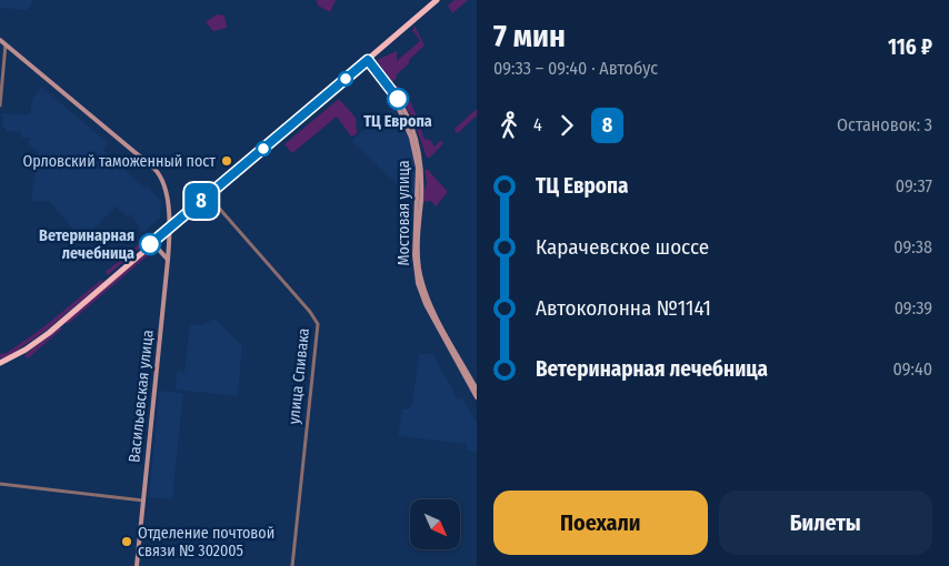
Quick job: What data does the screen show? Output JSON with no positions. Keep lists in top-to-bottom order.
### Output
{
  "streets": {
    "main road": ["Мостовая улица", "Васильевская улица"],
    "street": ["улица Спивака"]
  },
  "places": [
    "ТЦ Европа",
    "Орловский таможенный пост",
    "Ветеринарная лечебница",
    "Отделение почтовой связи № 302005"
  ],
  "lines": ["bus line 8"],
  "north": "bottom right",
  "page": {
    "on_map": "8",
    "heading": ["7 мин", "09:33 – 09:40 · Автобус", "116 ₽"],
    "legs": ["4", "8", "Остановок: 3"],
    "list": [
      {
        "name": "ТЦ Европа",
        "value": "09:37"
      },
      {
        "name": "Карачевское шоссе",
        "value": "09:38"
      },
      {
        "name": "Автоколонна №1141",
        "value": "09:39"
      },
      {
        "name": "Ветеринарная лечебница",
        "value": "09:40"
      }
    ],
    "buttons": ["Поехали", "Билеты"]
  }
}
